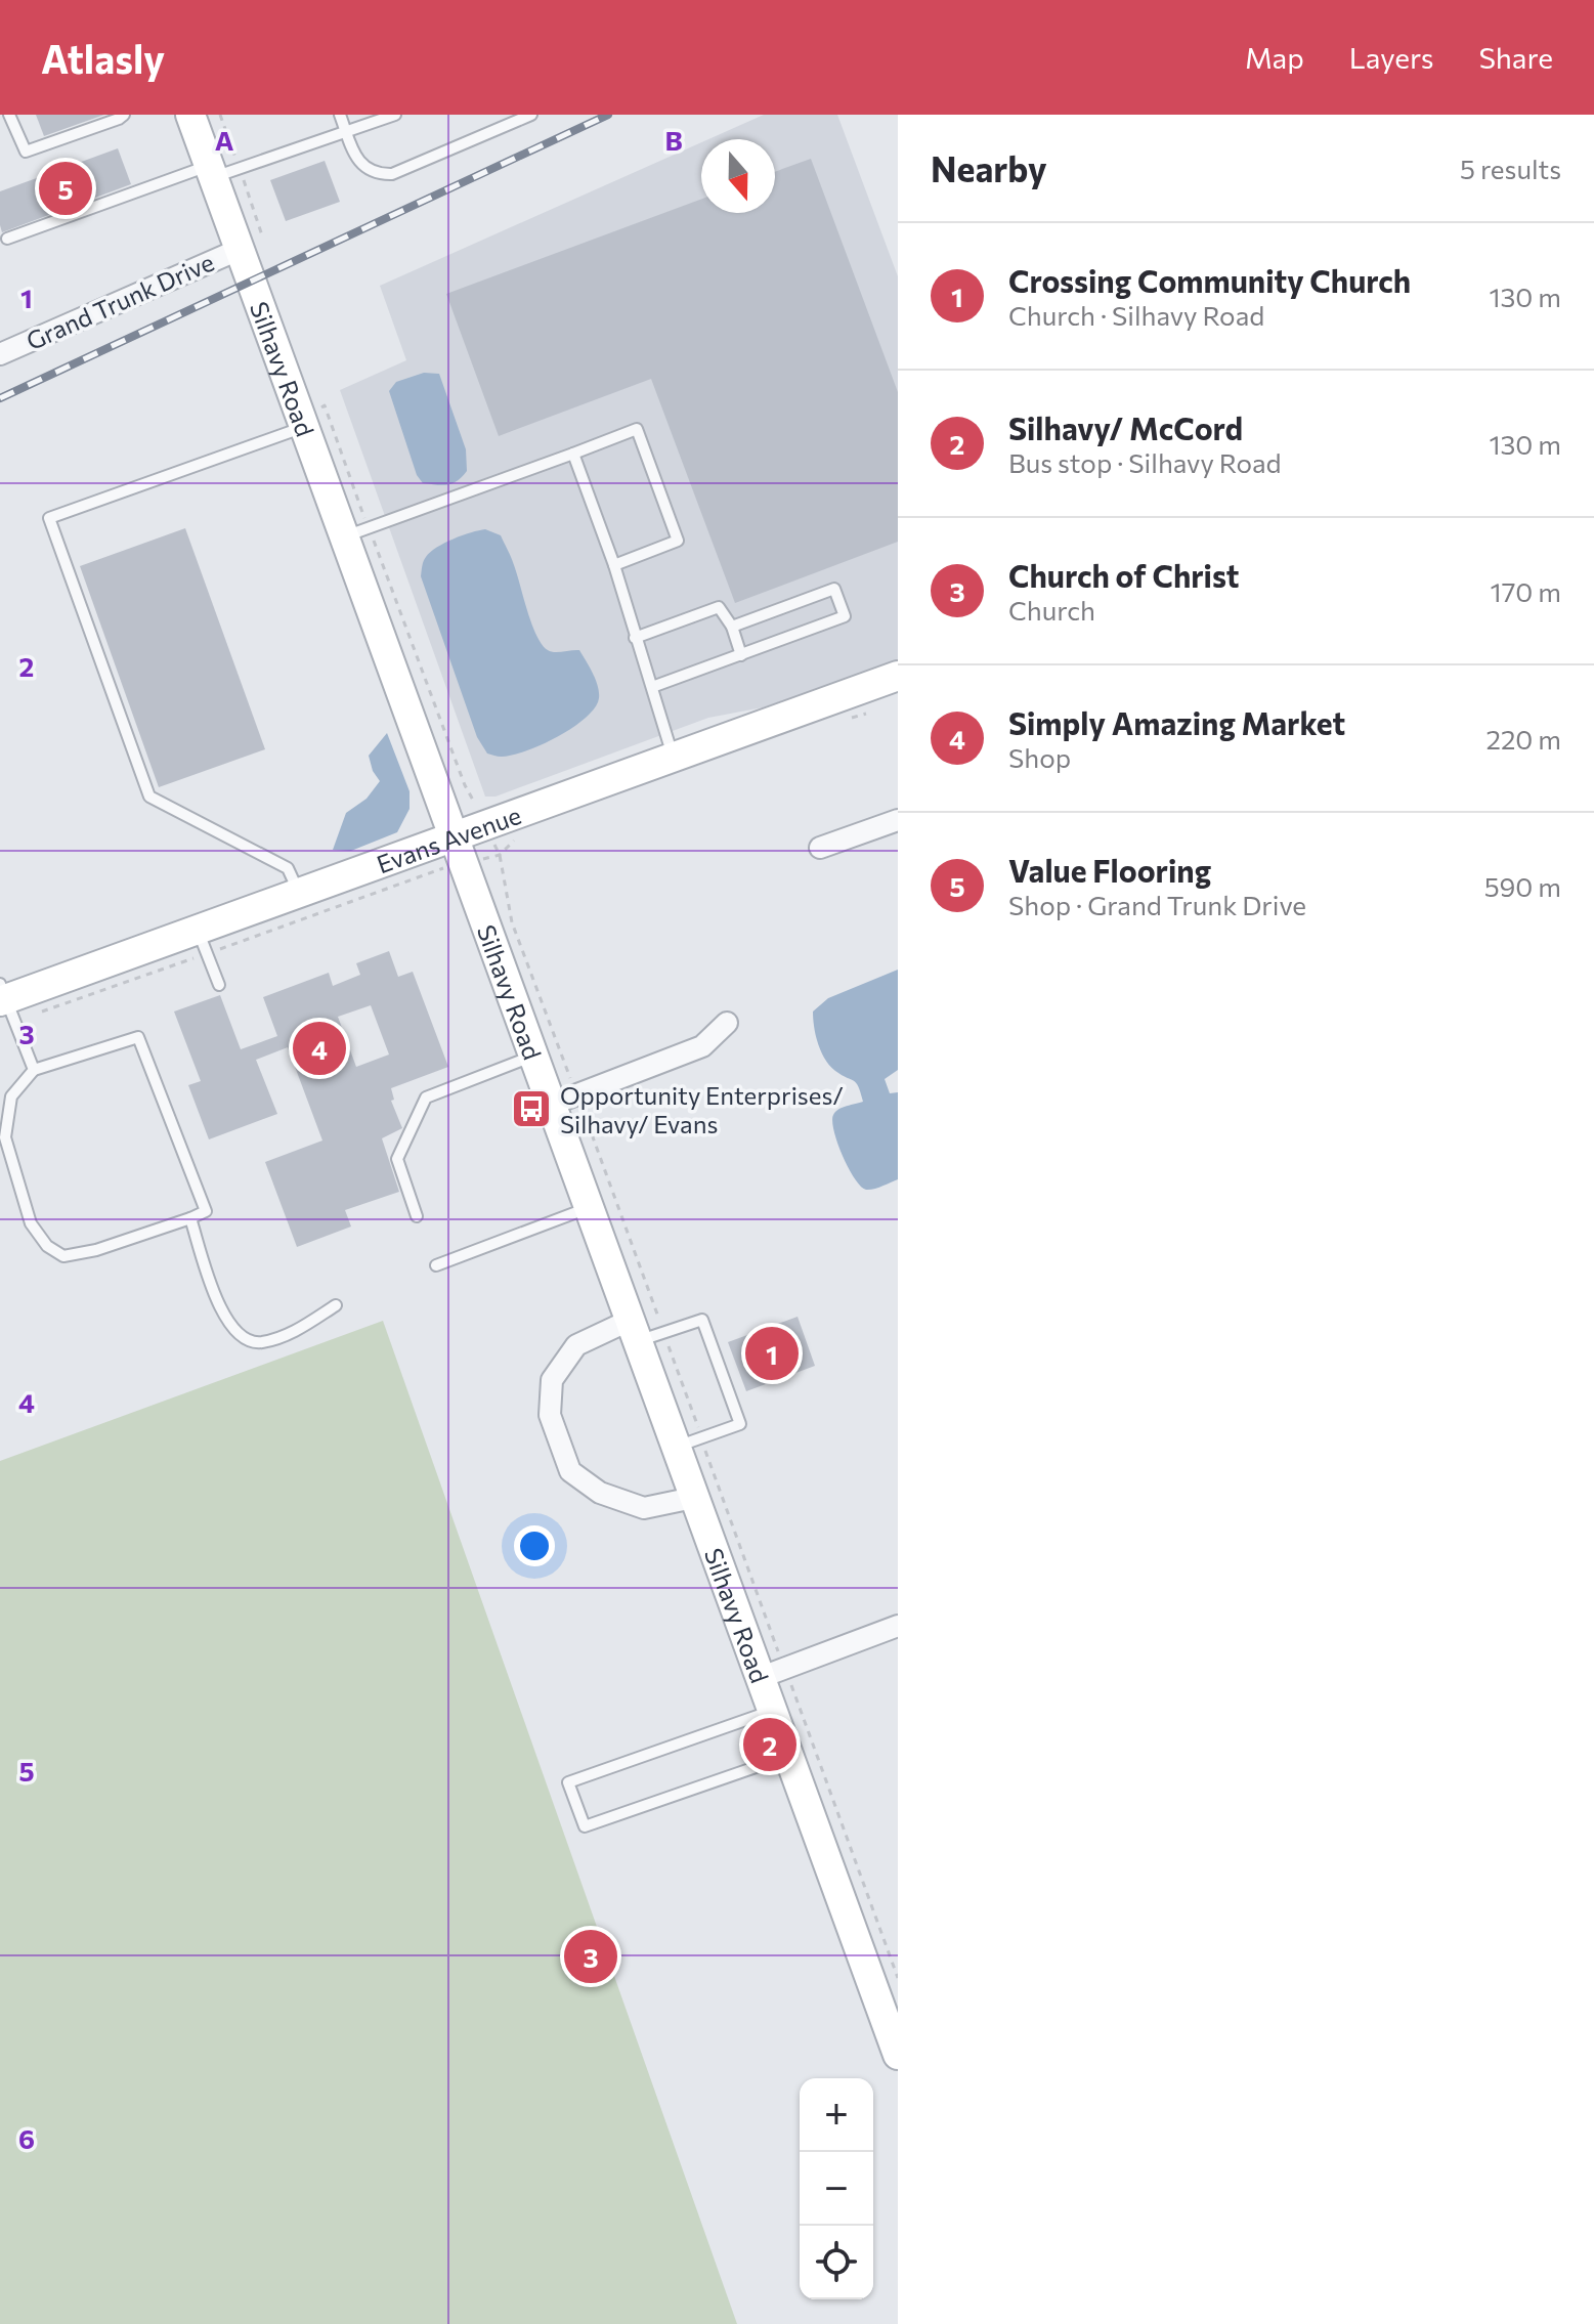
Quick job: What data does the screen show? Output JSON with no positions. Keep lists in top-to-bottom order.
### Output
{
  "streets": {
    "street": ["Grand Trunk Drive", "Silhavy Road", "Evans Avenue"]
  },
  "crossings": [
    ["Grand Trunk Drive", "Silhavy Road"],
    ["Silhavy Road", "Evans Avenue"]
  ],
  "places": {
    "bus stop": ["Opportunity Enterprises/ Silhavy/ Evans"]
  },
  "north": "bottom",
  "page": {
    "header": "Atlasly",
    "nav": ["Map", "Layers", "Share"],
    "heading": ["Nearby", "5 results"],
    "pins": [
      "5",
      "4",
      "1",
      "2",
      "3"
    ],
    "list": [
      {
        "mark": "1",
        "name": "Crossing Community Church",
        "note": "Church · Silhavy Road",
        "value": "130 m"
      },
      {
        "mark": "2",
        "name": "Silhavy/ McCord",
        "note": "Bus stop · Silhavy Road",
        "value": "130 m"
      },
      {
        "mark": "3",
        "name": "Church of Christ",
        "note": "Church",
        "value": "170 m"
      },
      {
        "mark": "4",
        "name": "Simply Amazing Market",
        "note": "Shop",
        "value": "220 m"
      },
      {
        "mark": "5",
        "name": "Value Flooring",
        "note": "Shop · Grand Trunk Drive",
        "value": "590 m"
      }
    ],
    "map_buttons": ["+", "−"]
  },
  "grid": {
    "columns": ["A", "B"],
    "rows": [
      "1",
      "2",
      "3",
      "4",
      "5",
      "6"
    ]
  }
}
